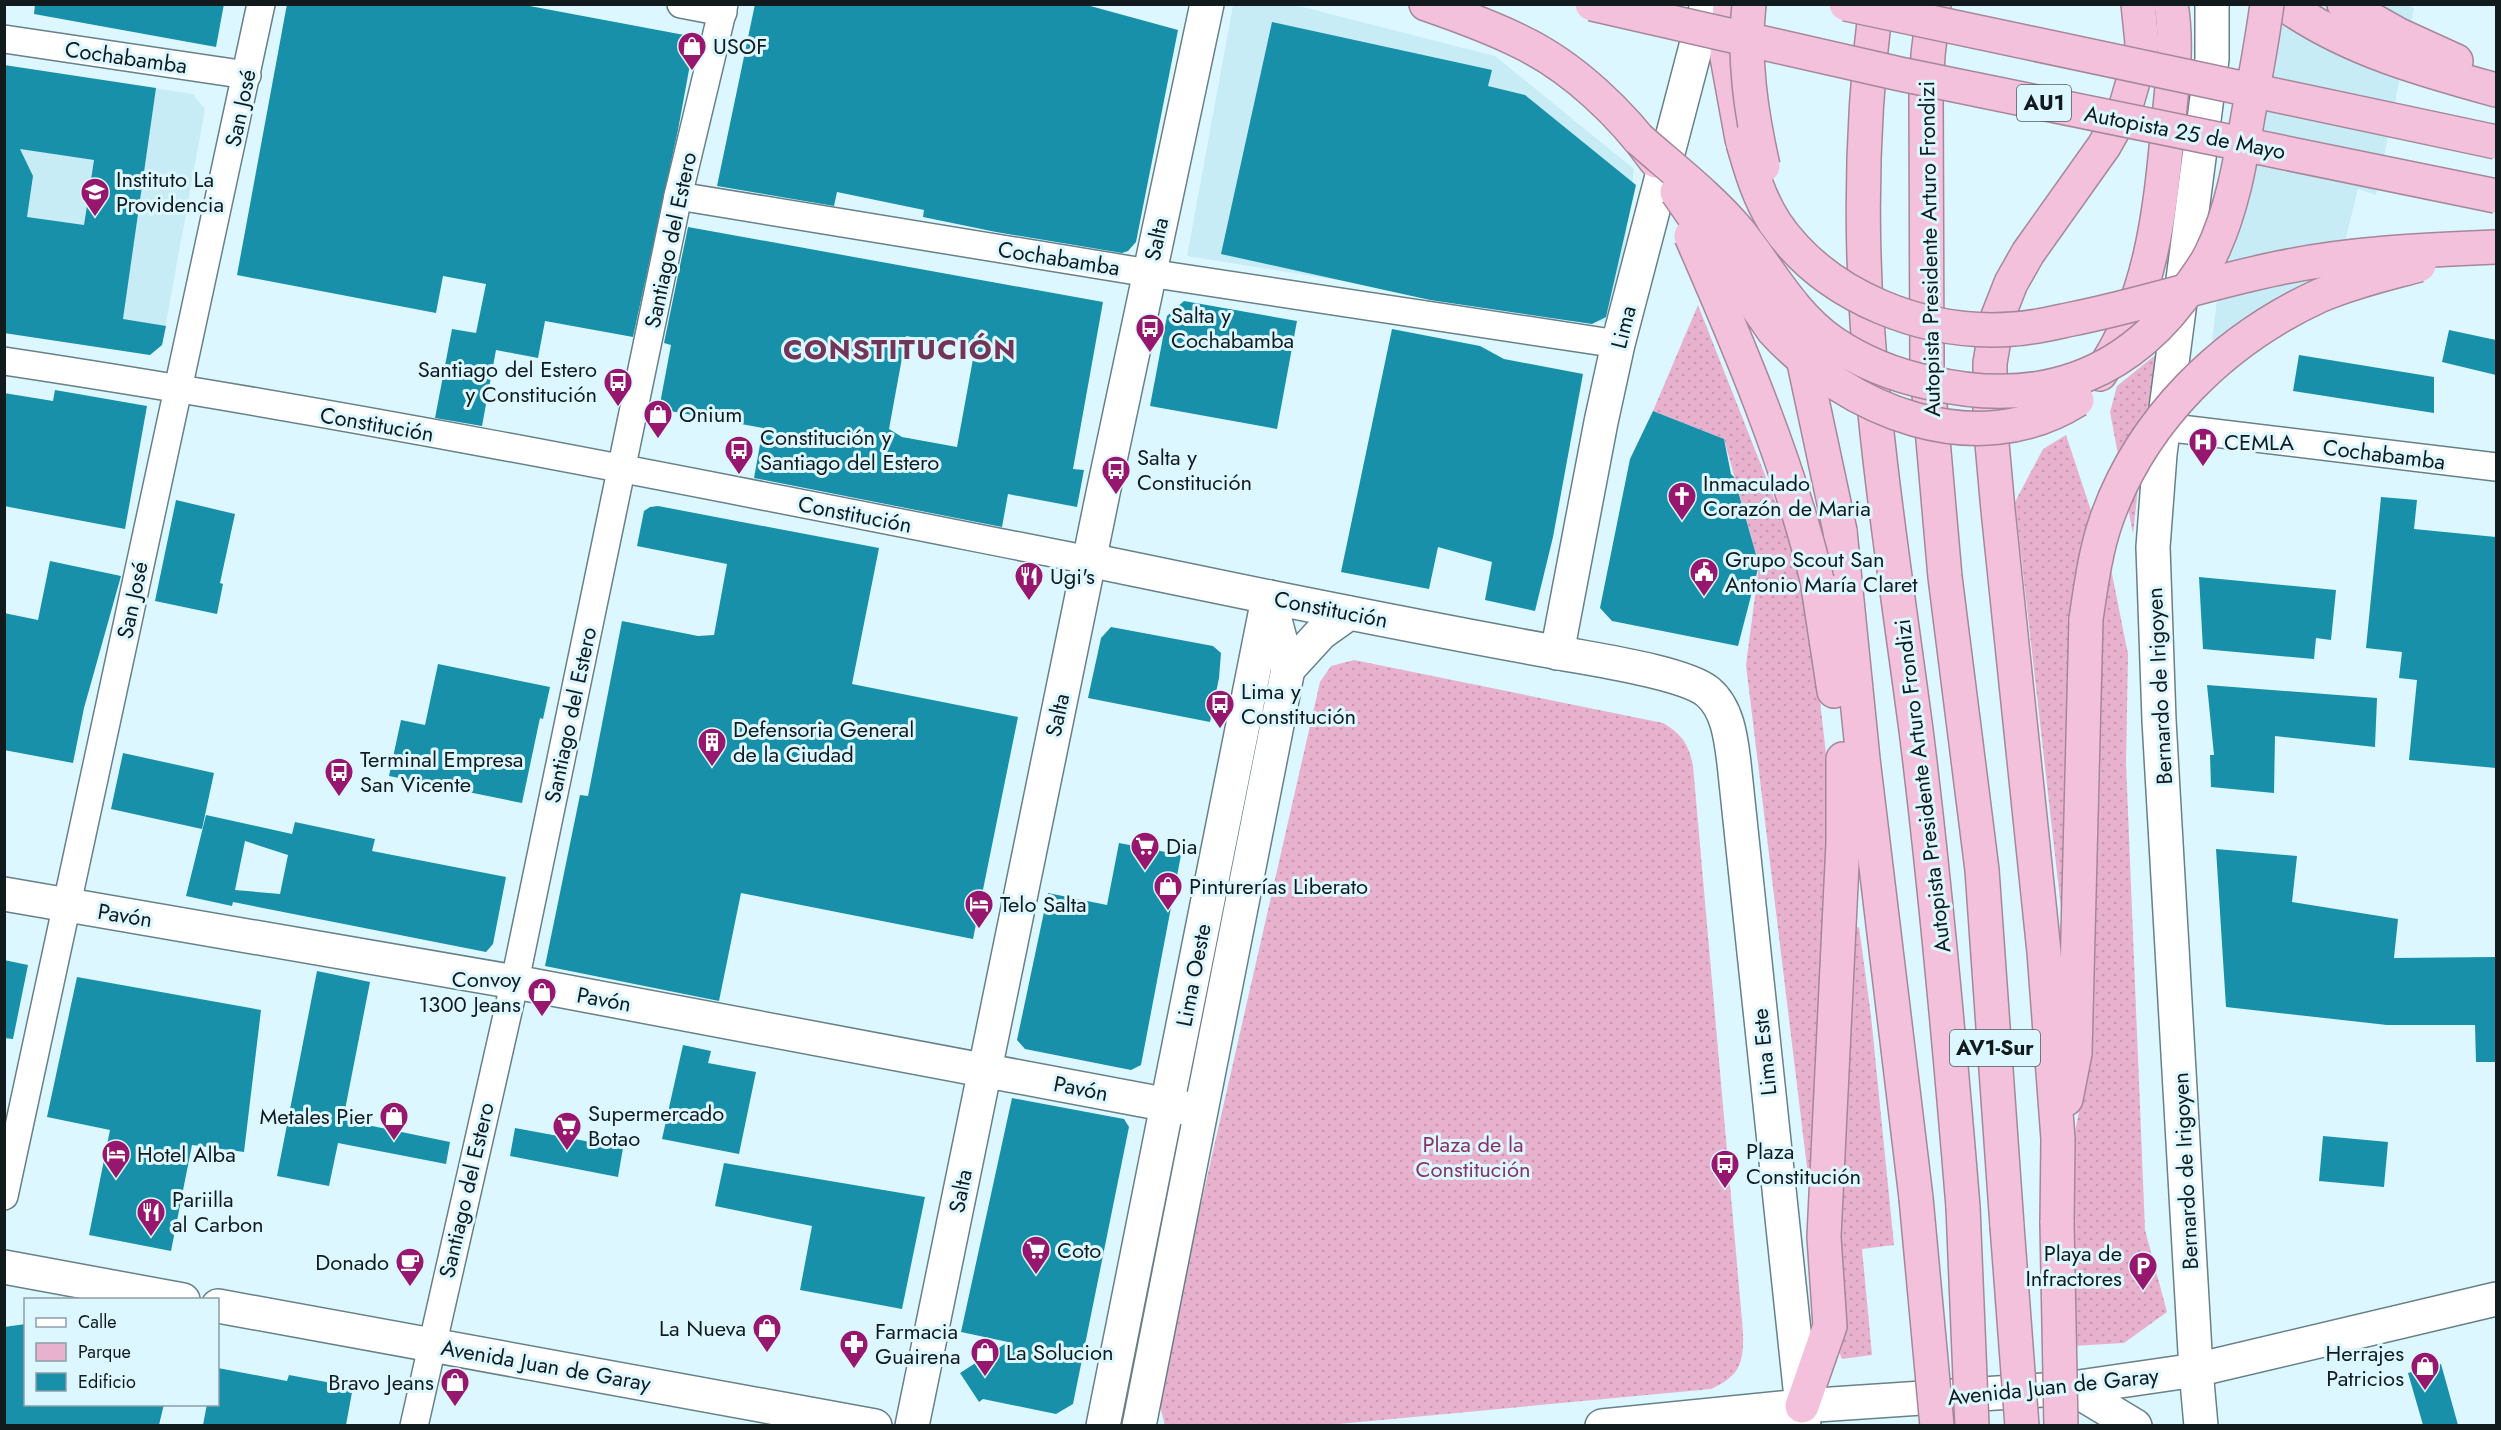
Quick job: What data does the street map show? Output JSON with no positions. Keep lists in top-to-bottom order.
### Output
{
  "streets": {
    "highway": [
      "AU1",
      "Autopista 25 de Mayo",
      "Autopista Presidente Arturo Frondizi",
      "AV1-Sur"
    ],
    "street": [
      "Cochabamba",
      "San José",
      "Salta",
      "Santiago del Estero",
      "Lima",
      "Constitución",
      "Bernardo de Irigoyen",
      "Pavón",
      "Lima Oeste",
      "Lima Este",
      "Avenida Juan de Garay"
    ]
  },
  "crossings": [
    ["Cochabamba", "San José"],
    ["Cochabamba", "Salta"],
    ["Cochabamba", "Santiago del Estero"],
    ["Cochabamba", "Lima"],
    ["Cochabamba", "Bernardo de Irigoyen"],
    ["San José", "Constitución"],
    ["San José", "Pavón"],
    ["Salta", "Constitución"],
    ["Salta", "Pavón"],
    ["Santiago del Estero", "Constitución"],
    ["Santiago del Estero", "Pavón"],
    ["Santiago del Estero", "Avenida Juan de Garay"],
    ["Lima", "Constitución"],
    ["Constitución", "Lima Oeste"],
    ["Constitución", "Lima Este"],
    ["Bernardo de Irigoyen", "Avenida Juan de Garay"],
    ["Pavón", "Lima Oeste"],
    ["Lima Este", "Avenida Juan de Garay"]
  ],
  "districts": ["CONSTITUCIÓN"],
  "parks": ["Plaza de la Constitución"],
  "places": {
    "shop": [
      "USOF",
      "Onium",
      "Pinturerías Liberato",
      "Convoy 1300 Jeans",
      "Metales Pier",
      "La Nueva",
      "La Solucion",
      "Herrajes Patricios",
      "Bravo Jeans"
    ],
    "school or university": ["Instituto La Providencia"],
    "bus stop": [
      "Salta y Cochabamba",
      "Santiago del Estero y Constitución",
      "Constitución y Santiago del Estero",
      "Salta y Constitución",
      "Lima y Constitución",
      "Terminal Empresa San Vicente",
      "Plaza Constitución"
    ],
    "hospital": ["CEMLA"],
    "church": ["Inmaculado Corazón de Maria"],
    "public building": ["Grupo Scout San Antonio María Claret"],
    "restaurant": ["Ugi's", "Pariilla al Carbon"],
    "building": ["Defensoria General de la Ciudad"],
    "supermarket": ["Dia", "Supermercado Botao", "Coto"],
    "hotel": ["Telo Salta", "Hotel Alba"],
    "cafe": ["Donado"],
    "parking": ["Playa de Infractores"],
    "pharmacy": ["Farmacia Guairena"]
  },
  "legend": ["Calle", "Parque", "Edificio"]
}
